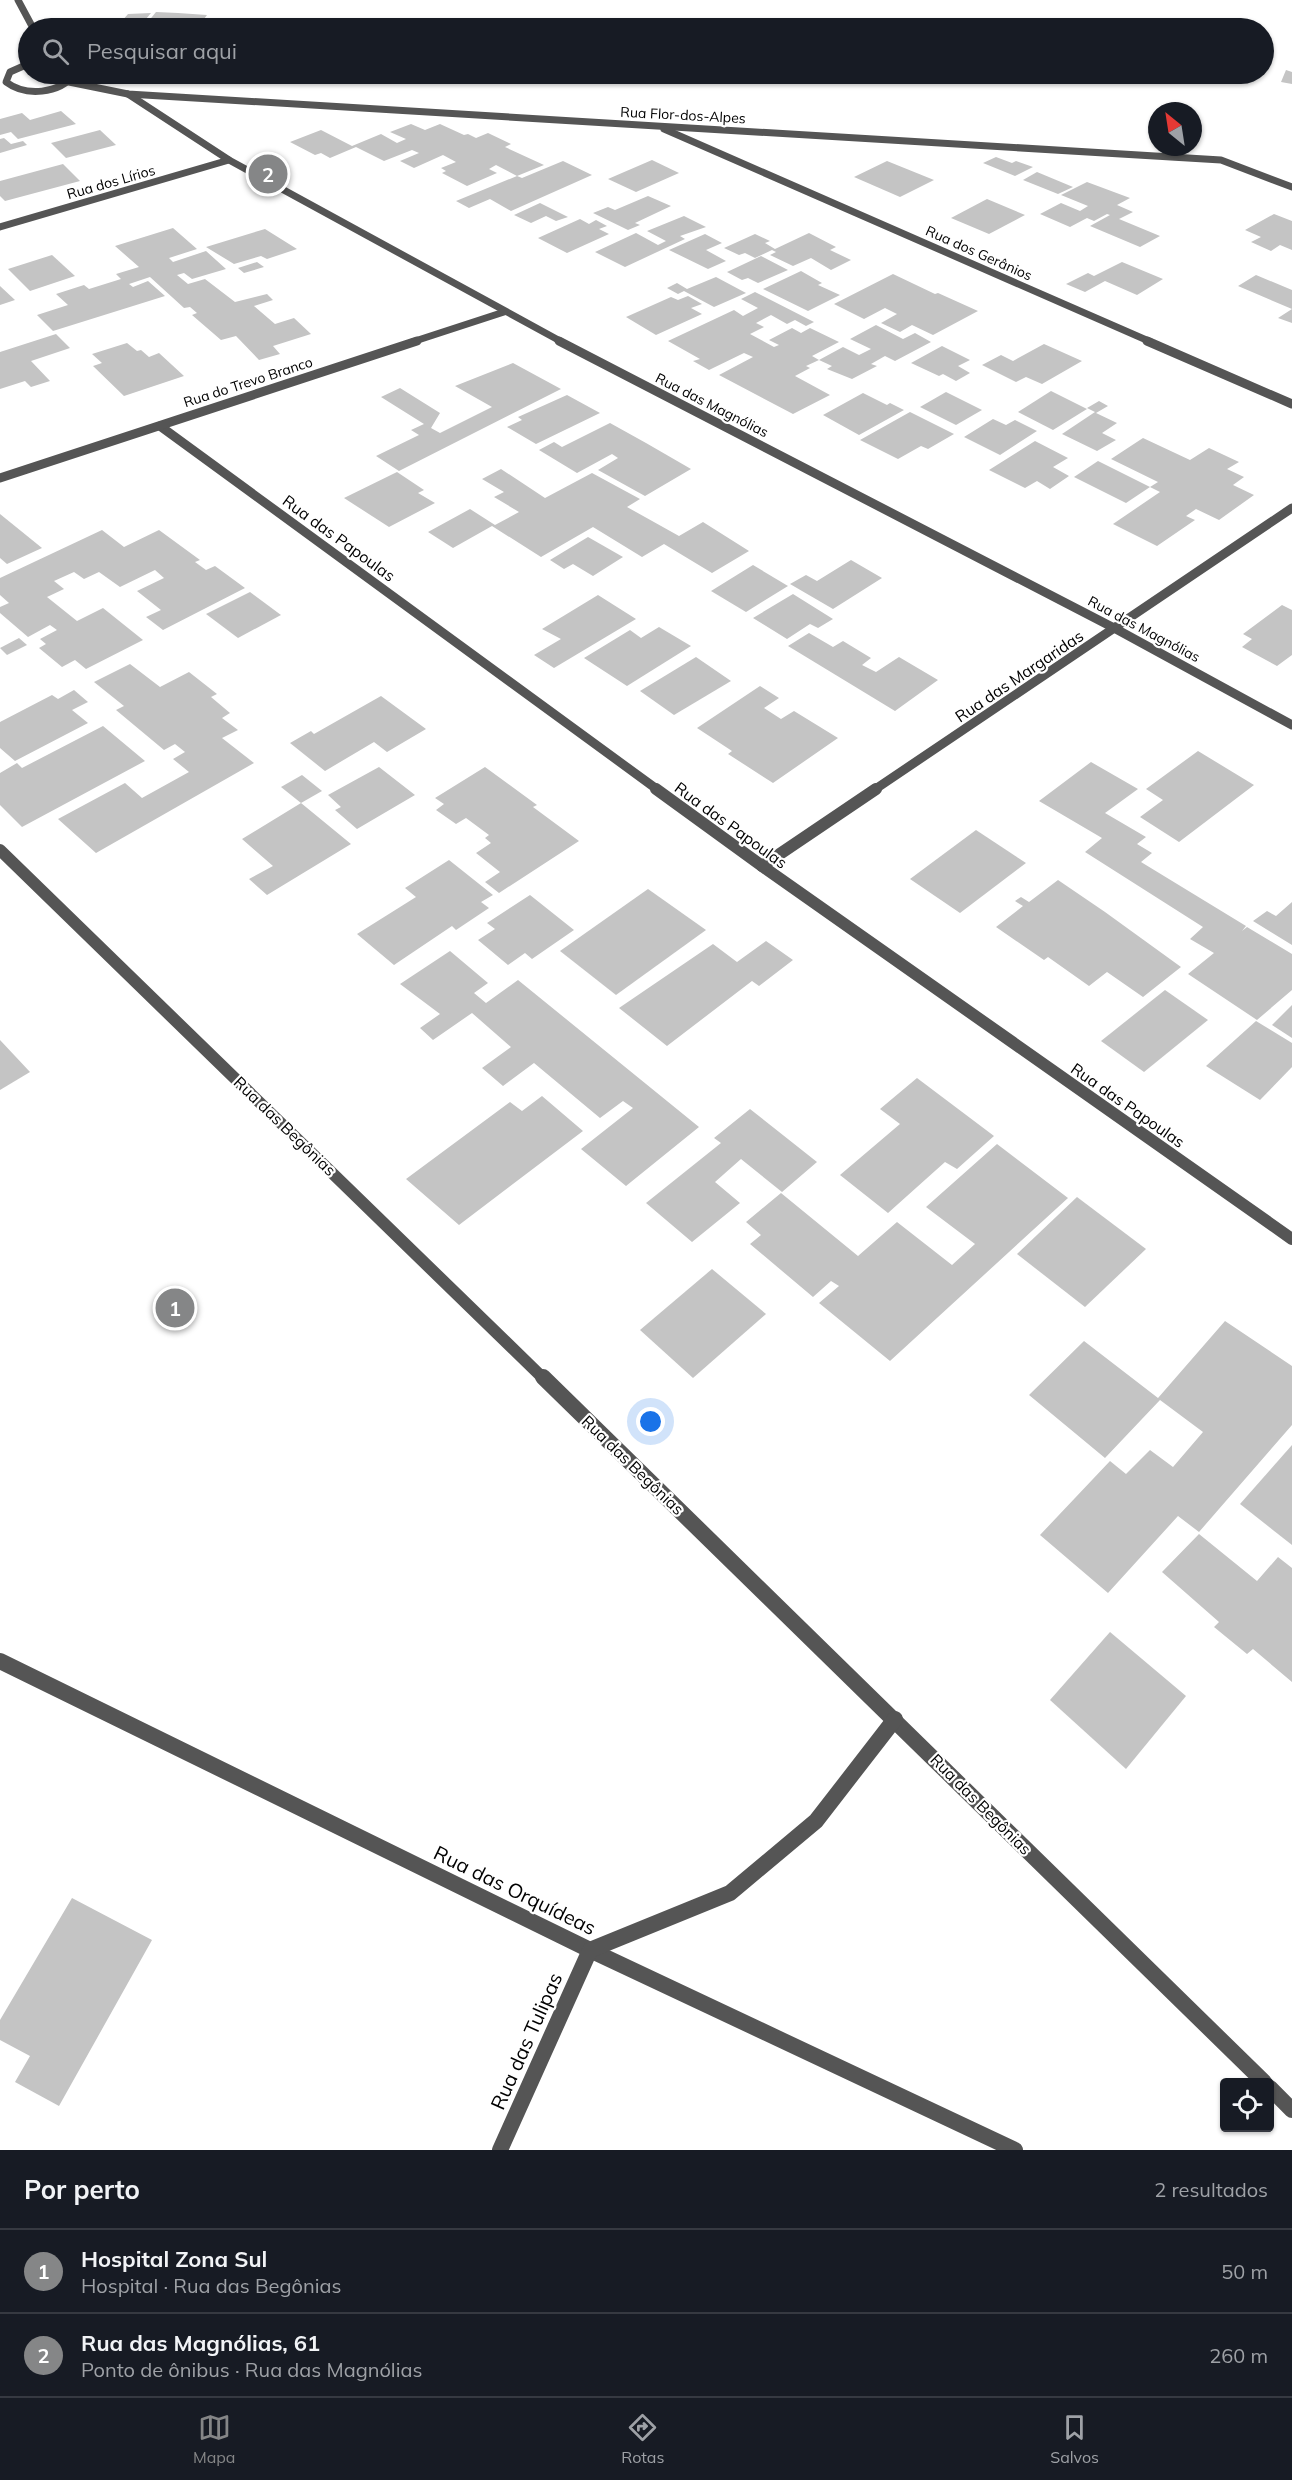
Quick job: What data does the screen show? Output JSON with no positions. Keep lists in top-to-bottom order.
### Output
{
  "streets": {
    "street": [
      "Rua Flor-dos-Alpes",
      "Rua dos Lírios",
      "Rua dos Gerânios",
      "Rua do Trevo Branco",
      "Rua das Magnólias",
      "Rua das Papoulas",
      "Rua das Margaridas",
      "Rua das Begônias",
      "Rua das Orquídeas",
      "Rua das Tulipas"
    ]
  },
  "crossings": [
    ["Rua Flor-dos-Alpes", "Rua dos Gerânios"],
    ["Rua Flor-dos-Alpes", "Rua das Magnólias"],
    ["Rua dos Lírios", "Rua das Magnólias"],
    ["Rua do Trevo Branco", "Rua das Magnólias"],
    ["Rua do Trevo Branco", "Rua das Papoulas"],
    ["Rua das Magnólias", "Rua das Margaridas"],
    ["Rua das Papoulas", "Rua das Margaridas"],
    ["Rua das Orquídeas", "Rua das Tulipas"]
  ],
  "north": "top left",
  "page": {
    "search": "Pesquisar aqui",
    "pins": ["2", "1"],
    "heading": ["Por perto", "2 resultados"],
    "list": [
      {
        "mark": "1",
        "name": "Hospital Zona Sul",
        "note": "Hospital · Rua das Begônias",
        "value": "50 m"
      },
      {
        "mark": "2",
        "name": "Rua das Magnólias, 61",
        "note": "Ponto de ônibus · Rua das Magnólias",
        "value": "260 m"
      }
    ],
    "nav": ["Mapa", "Rotas", "Salvos"]
  }
}
